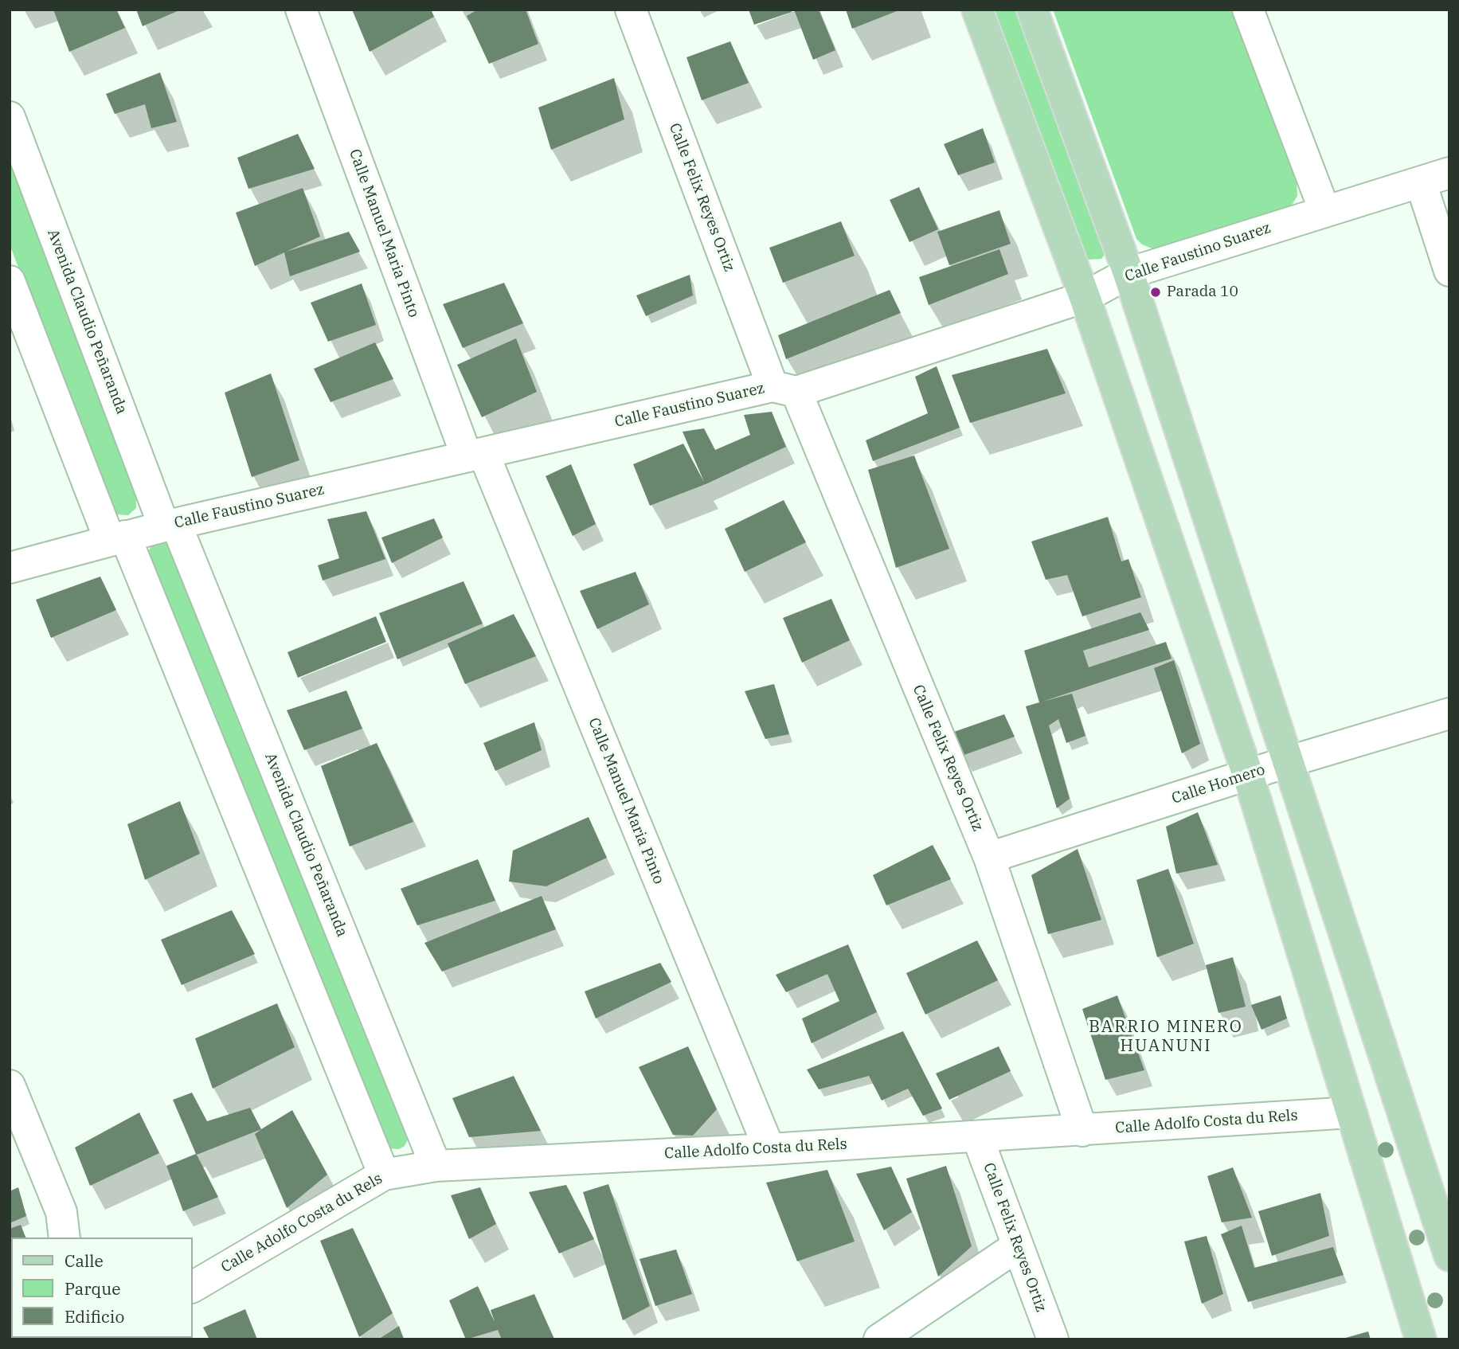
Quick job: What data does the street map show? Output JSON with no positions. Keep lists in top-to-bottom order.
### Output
{
  "streets": {
    "street": [
      "Calle Felix Reyes Ortiz",
      "Calle Manuel Maria Pinto",
      "Calle Faustino Suarez",
      "Avenida Claudio Peñaranda",
      "Calle Homero",
      "Calle Adolfo Costa du Rels"
    ]
  },
  "crossings": [
    ["Calle Felix Reyes Ortiz", "Calle Faustino Suarez"],
    ["Calle Felix Reyes Ortiz", "Calle Homero"],
    ["Calle Felix Reyes Ortiz", "Calle Adolfo Costa du Rels"],
    ["Calle Manuel Maria Pinto", "Calle Faustino Suarez"],
    ["Calle Manuel Maria Pinto", "Calle Adolfo Costa du Rels"],
    ["Calle Faustino Suarez", "Avenida Claudio Peñaranda"],
    ["Avenida Claudio Peñaranda", "Calle Adolfo Costa du Rels"]
  ],
  "districts": ["BARRIO MINERO HUANUNI"],
  "places": ["Parada 10"],
  "legend": ["Calle", "Parque", "Edificio"]
}
